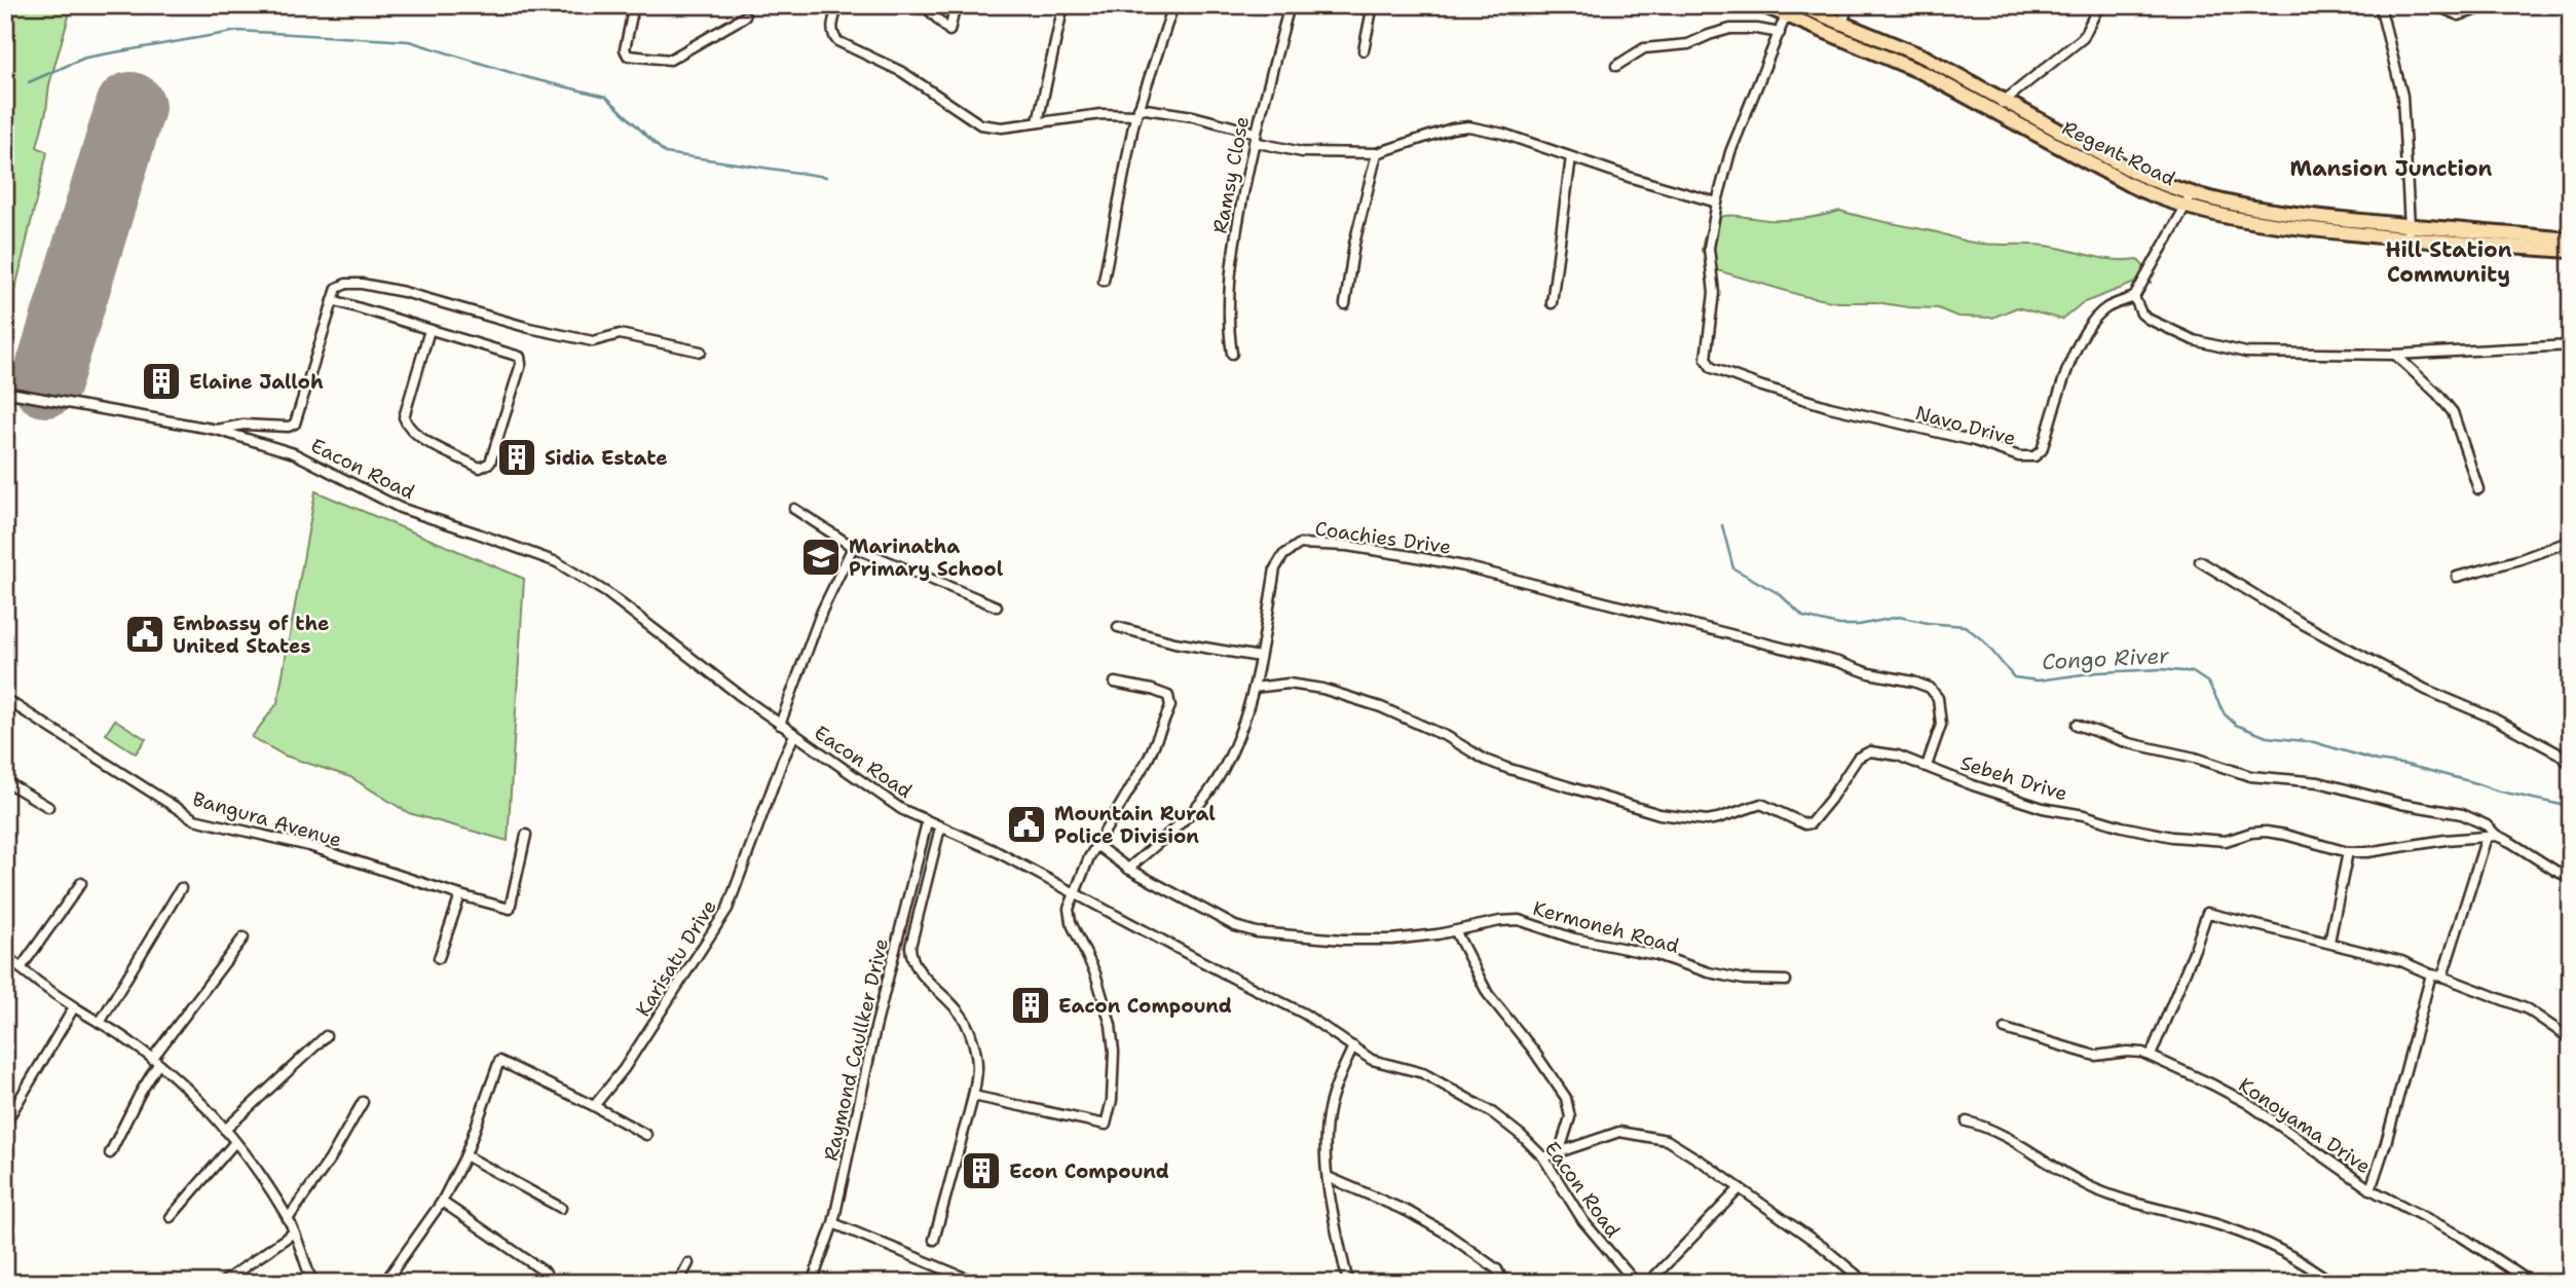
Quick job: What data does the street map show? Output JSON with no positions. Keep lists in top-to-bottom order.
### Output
{
  "streets": {
    "main road": ["Regent Road"],
    "street": [
      "Ramsy Close",
      "Navo Drive",
      "Eacon Road",
      "Coachies Drive",
      "Sebeh Drive",
      "Bangura Avenue",
      "Kermoneh Road",
      "Karisatu Drive",
      "Raymond Caullker Drive",
      "Konoyama Drive"
    ]
  },
  "crossings": [
    ["Eacon Road", "Karisatu Drive"],
    ["Eacon Road", "Raymond Caullker Drive"],
    ["Coachies Drive", "Sebeh Drive"],
    ["Coachies Drive", "Kermoneh Road"]
  ],
  "districts": ["Mansion Junction", "Hill Station Community"],
  "water": ["Congo River"],
  "places": {
    "building": [
      "Elaine Jalloh",
      "Sidia Estate",
      "Eacon Compound",
      "Econ Compound"
    ],
    "school or university": ["Marinatha Primary School"],
    "public building": ["Embassy of the United States", "Mountain Rural Police Division"]
  }
}
